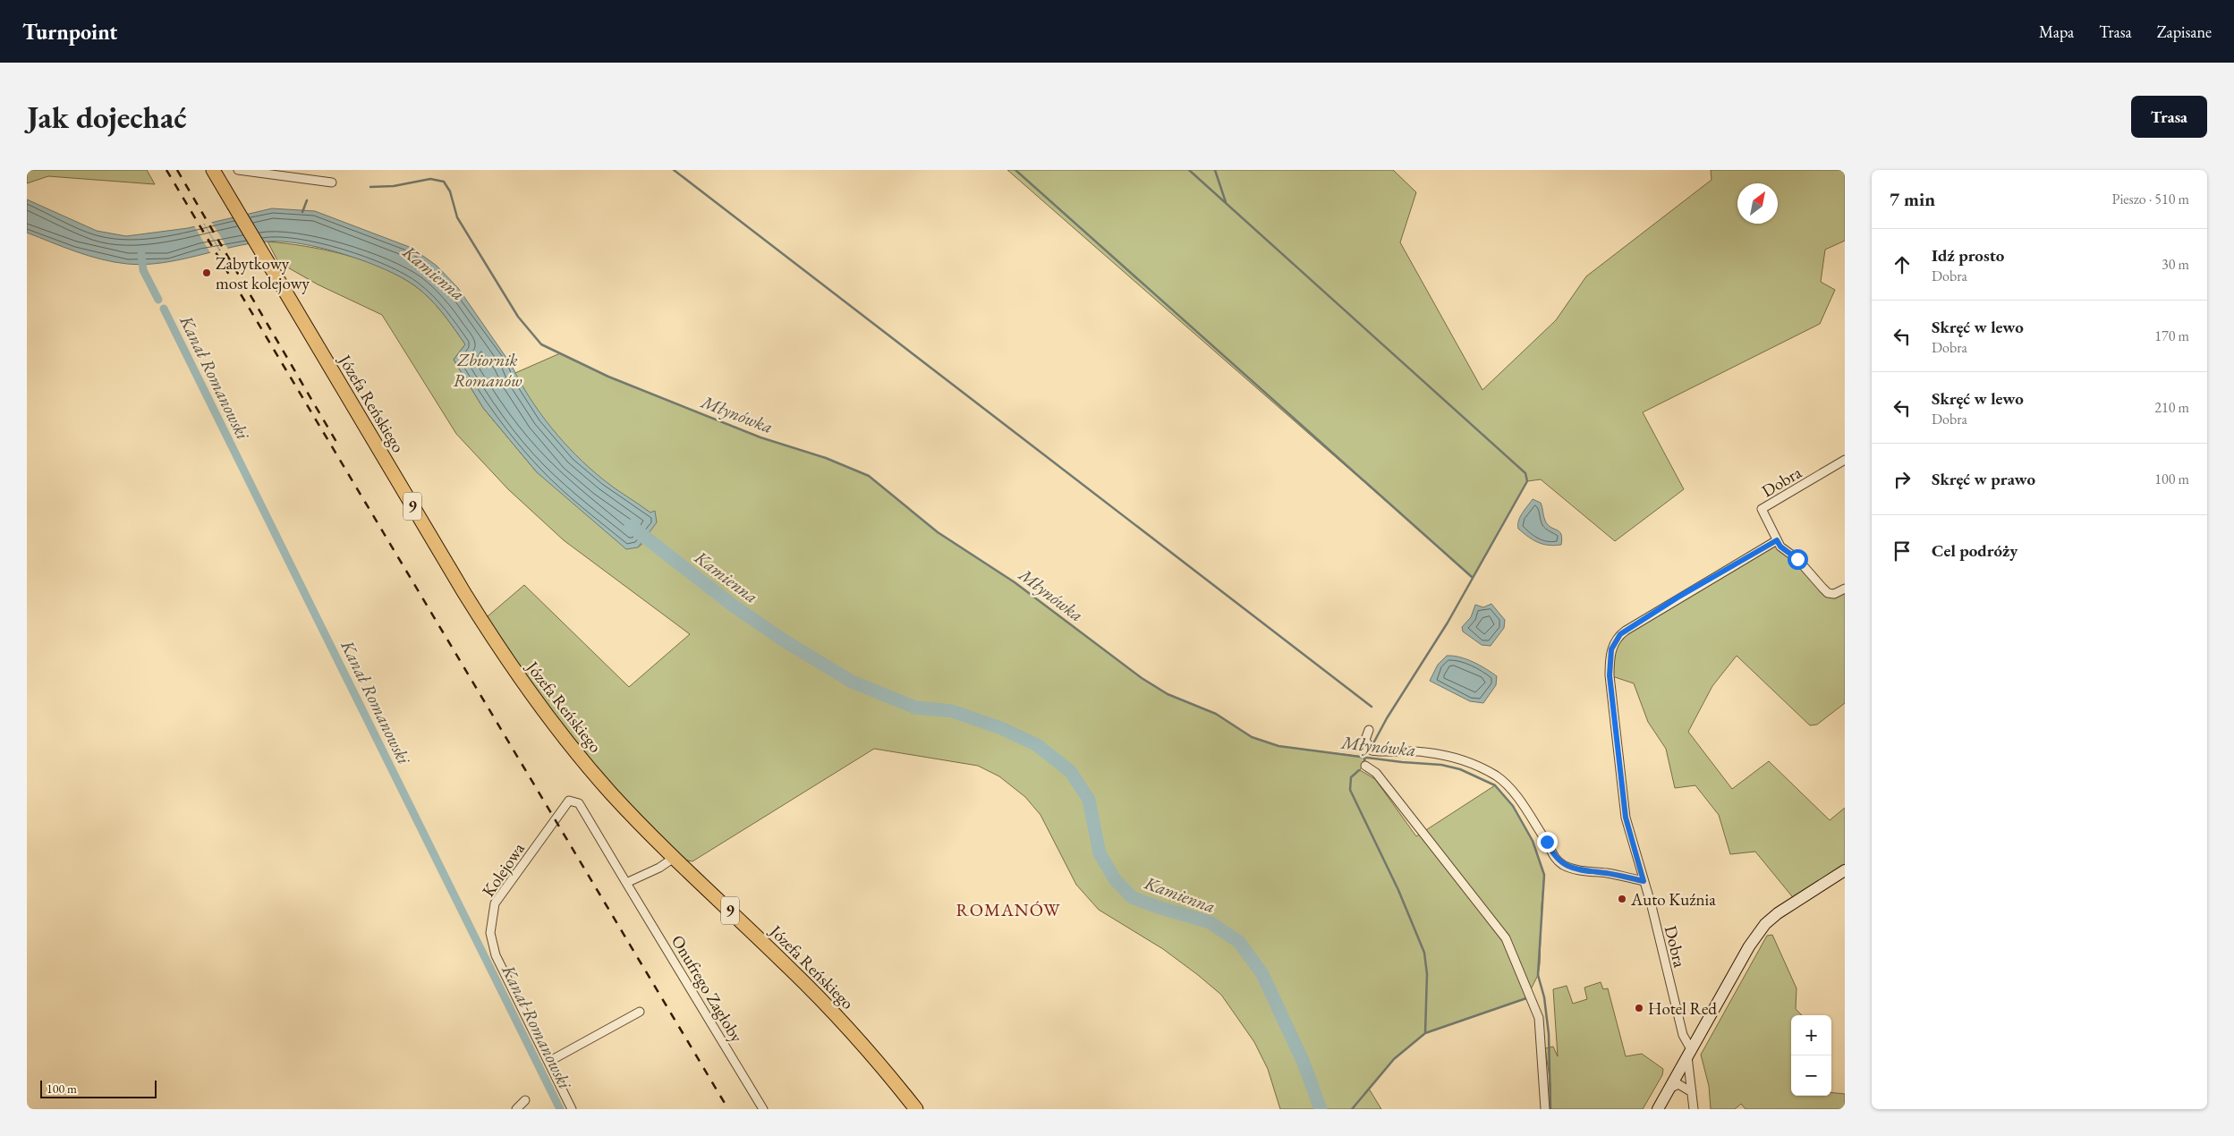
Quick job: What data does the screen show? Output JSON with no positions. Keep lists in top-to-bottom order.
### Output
{
  "streets": {
    "main road": ["Józefa Reńskiego", "9"],
    "street": ["Dobra", "Kolejowa", "Onufrego Zagłoby"]
  },
  "crossings": [
    ["Kolejowa", "Onufrego Zagłoby"]
  ],
  "districts": ["ROMANÓW"],
  "water": [
    "Kamienna",
    "Zbiornik Romanów",
    "Kanał Romanowski",
    "Młynówka"
  ],
  "places": ["Zabytkowy most kolejowy", "Auto Kuźnia", "Hotel Red"],
  "scale_bar": "100 m",
  "north": "top right",
  "page": {
    "header": "Turnpoint",
    "nav": ["Mapa", "Trasa", "Zapisane"],
    "buttons": "Trasa",
    "title": "Jak dojechać",
    "heading": ["7 min", "Pieszo · 510 m"],
    "list": [
      ["Idź prosto", "Dobra", "30 m"],
      ["Skręć w lewo", "Dobra", "170 m"],
      ["Skręć w lewo", "Dobra", "210 m"],
      ["Skręć w prawo", "100 m"],
      "Cel podróży"
    ],
    "map_buttons": ["+", "−"],
    "scale": "100 m"
  }
}
